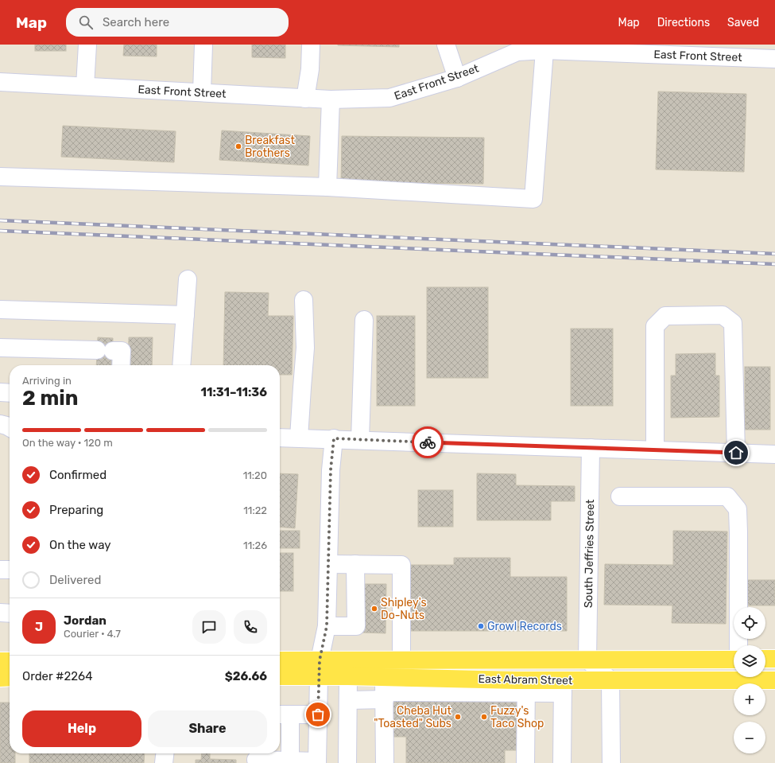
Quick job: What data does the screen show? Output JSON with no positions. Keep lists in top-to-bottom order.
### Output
{
  "streets": {
    "main road": ["East Abram Street"],
    "street": ["East Front Street", "South Jeffries Street"]
  },
  "crossings": [
    ["South Jeffries Street", "East Abram Street"]
  ],
  "places": [
    "Breakfast Brothers",
    "Shipley's Do-Nuts",
    "Growl Records",
    "Cheba Hut \"Toasted\" Subs",
    "Fuzzy's Taco Shop"
  ],
  "page": {
    "header": "Map",
    "search": "Search here",
    "nav": ["Map", "Directions", "Saved"],
    "heading": ["2 min", "Arriving in", "11:31–11:36"],
    "panel": [
      "Jordan",
      "Courier · 4.7",
      "Order #2264",
      "$26.66"
    ],
    "bar": "On the way · 120 m",
    "list": [
      ["Confirmed", "11:20"],
      ["Preparing", "11:22"],
      ["On the way", "11:26"],
      "Delivered"
    ],
    "map_buttons": ["+", "−"],
    "round": "J",
    "buttons": ["Help", "Share"]
  }
}
